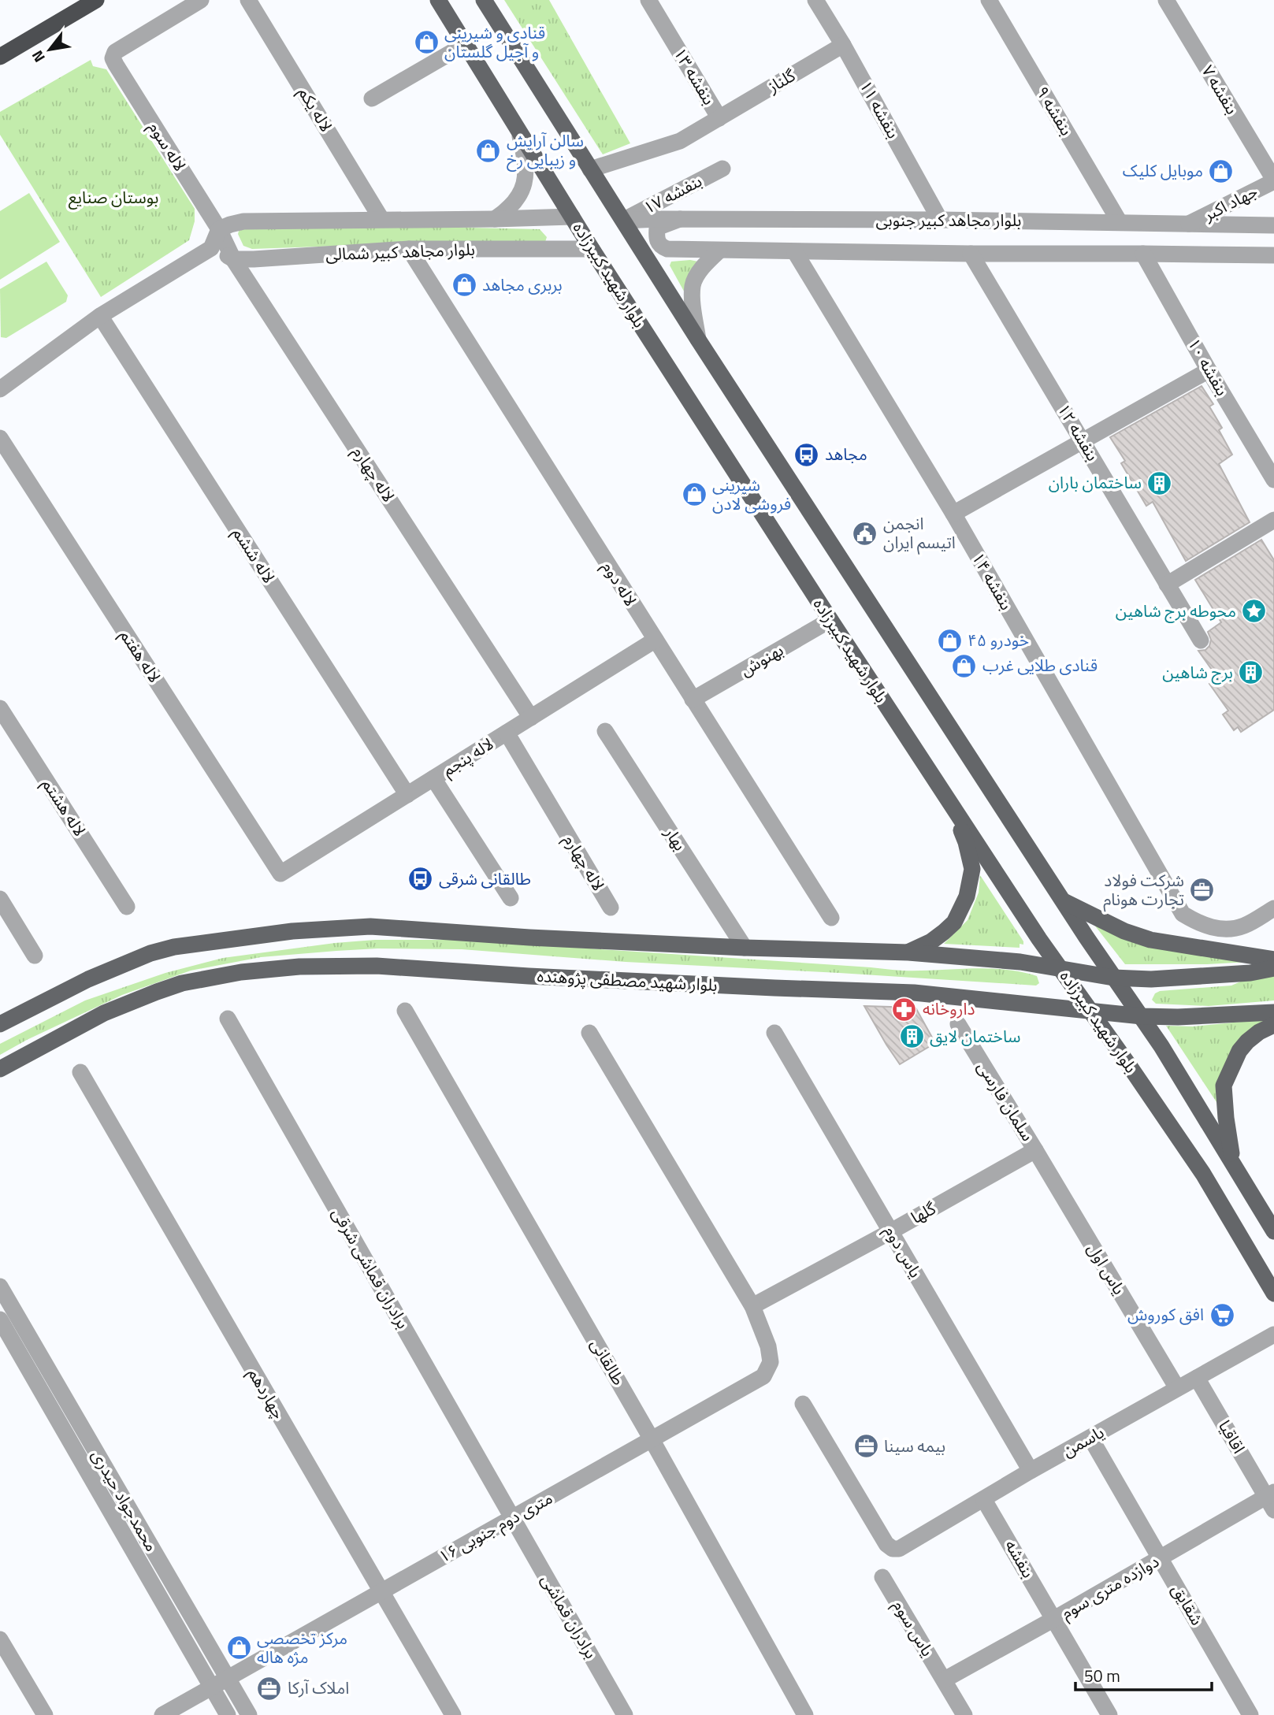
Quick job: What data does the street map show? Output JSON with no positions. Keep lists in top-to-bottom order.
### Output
{
  "streets": {
    "main road": ["بلوار شهید کبیرزاده", "بلوار شهید مصطفی پژوهنده"],
    "street": [
      "بنفشه ۱۳",
      "گلناز",
      "بنفشه ۷",
      "لاله یکم",
      "بنفشه ۱۱",
      "بنفشه ۹",
      "لاله سوم",
      "بنفشه ۱۷",
      "جهاد اکبر",
      "بلوار مجاهد کبیر جنوبی",
      "بلوار مجاهد کبیر شمالی",
      "بنفشه ۱۰",
      "بنفشه ۱۲",
      "لاله چهارم",
      "لاله ششم",
      "بنفشه ۱۴",
      "لاله دوم",
      "لاله هفتم",
      "بهنوش",
      "لاله پنجم",
      "لاله هشتم",
      "بهار",
      "سلمان فارسی",
      "گلها",
      "یاس دوم",
      "برادران قماشی شرقی",
      "یاس اول",
      "طالقانی",
      "چهاردهم",
      "اقاقیا",
      "یاسمن",
      "محمدجواد حیدری",
      "۱۶ متری دوم جنوبی",
      "بنفشه",
      "دوازده متری سوم",
      "شقایق",
      "برادران قماشی",
      "یاس سوم"
    ]
  },
  "crossings": [
    ["بنفشه ۱۳", "گلناز"],
    ["گلناز", "بنفشه ۱۱"],
    ["بنفشه ۷", "جهاد اکبر"],
    ["لاله یکم", "بلوار مجاهد کبیر شمالی"],
    ["بنفشه ۱۱", "بلوار مجاهد کبیر جنوبی"],
    ["بنفشه ۹", "بلوار مجاهد کبیر جنوبی"],
    ["لاله سوم", "بلوار مجاهد کبیر شمالی"],
    ["لاله سوم", "لاله چهارم"],
    ["بنفشه ۱۷", "بلوار مجاهد کبیر جنوبی"],
    ["جهاد اکبر", "بلوار مجاهد کبیر جنوبی"],
    ["بلوار مجاهد کبیر جنوبی", "بنفشه ۱۰"],
    ["بلوار مجاهد کبیر جنوبی", "بنفشه ۱۲"],
    ["بلوار مجاهد کبیر جنوبی", "بنفشه ۱۴"],
    ["بلوار مجاهد کبیر شمالی", "بلوار شهید کبیرزاده"],
    ["بلوار مجاهد کبیر شمالی", "لاله چهارم"],
    ["بلوار مجاهد کبیر شمالی", "لاله دوم"],
    ["بلوار شهید کبیرزاده", "بهنوش"],
    ["بلوار شهید کبیرزاده", "بلوار شهید مصطفی پژوهنده"],
    ["لاله چهارم", "لاله پنجم"],
    ["لاله ششم", "لاله پنجم"],
    ["لاله دوم", "بهنوش"],
    ["لاله دوم", "لاله پنجم"],
    ["لاله هفتم", "لاله پنجم"],
    ["سلمان فارسی", "گلها"],
    ["سلمان فارسی", "یاس اول"],
    ["گلها", "یاس دوم"],
    ["گلها", "یاس اول"],
    ["گلها", "۱۶ متری دوم جنوبی"],
    ["یاس دوم", "یاسمن"],
    ["برادران قماشی شرقی", "۱۶ متری دوم جنوبی"],
    ["برادران قماشی شرقی", "برادران قماشی"],
    ["یاس اول", "یاسمن"],
    ["طالقانی", "۱۶ متری دوم جنوبی"],
    ["چهاردهم", "۱۶ متری دوم جنوبی"],
    ["اقاقیا", "یاسمن"],
    ["اقاقیا", "دوازده متری سوم"],
    ["یاسمن", "بنفشه"],
    ["یاسمن", "شقایق"],
    ["محمدجواد حیدری", "۱۶ متری دوم جنوبی"],
    ["۱۶ متری دوم جنوبی", "برادران قماشی"],
    ["بنفشه", "دوازده متری سوم"],
    ["دوازده متری سوم", "شقایق"],
    ["دوازده متری سوم", "یاس سوم"]
  ],
  "parks": ["بوستان صنایع"],
  "places": {
    "shop": [
      "قنادی و شیرینی و آجیل گلستان",
      "سالن آرایش و زیبایی رخ",
      "موبایل کلیک",
      "بربری مجاهد",
      "شیرینی فروشی لادن",
      "خودرو ۴۵",
      "قنادی طلایی غرب",
      "مرکز تخصصی مژه هاله"
    ],
    "bus stop": ["مجاهد", "طالقانی شرقی"],
    "building": ["ساختمان باران", "برج شاهین", "ساختمان لایق"],
    "public building": ["انجمن اتیسم ایران"],
    "place": ["محوطه برج شاهین"],
    "office": ["شرکت فولاد تجارت هونام", "بیمه سینا", "املاک آرکا"],
    "pharmacy": ["داروخانه"],
    "supermarket": ["افق کوروش"]
  },
  "scale_bar": "50 m",
  "north": "bottom left"
}
